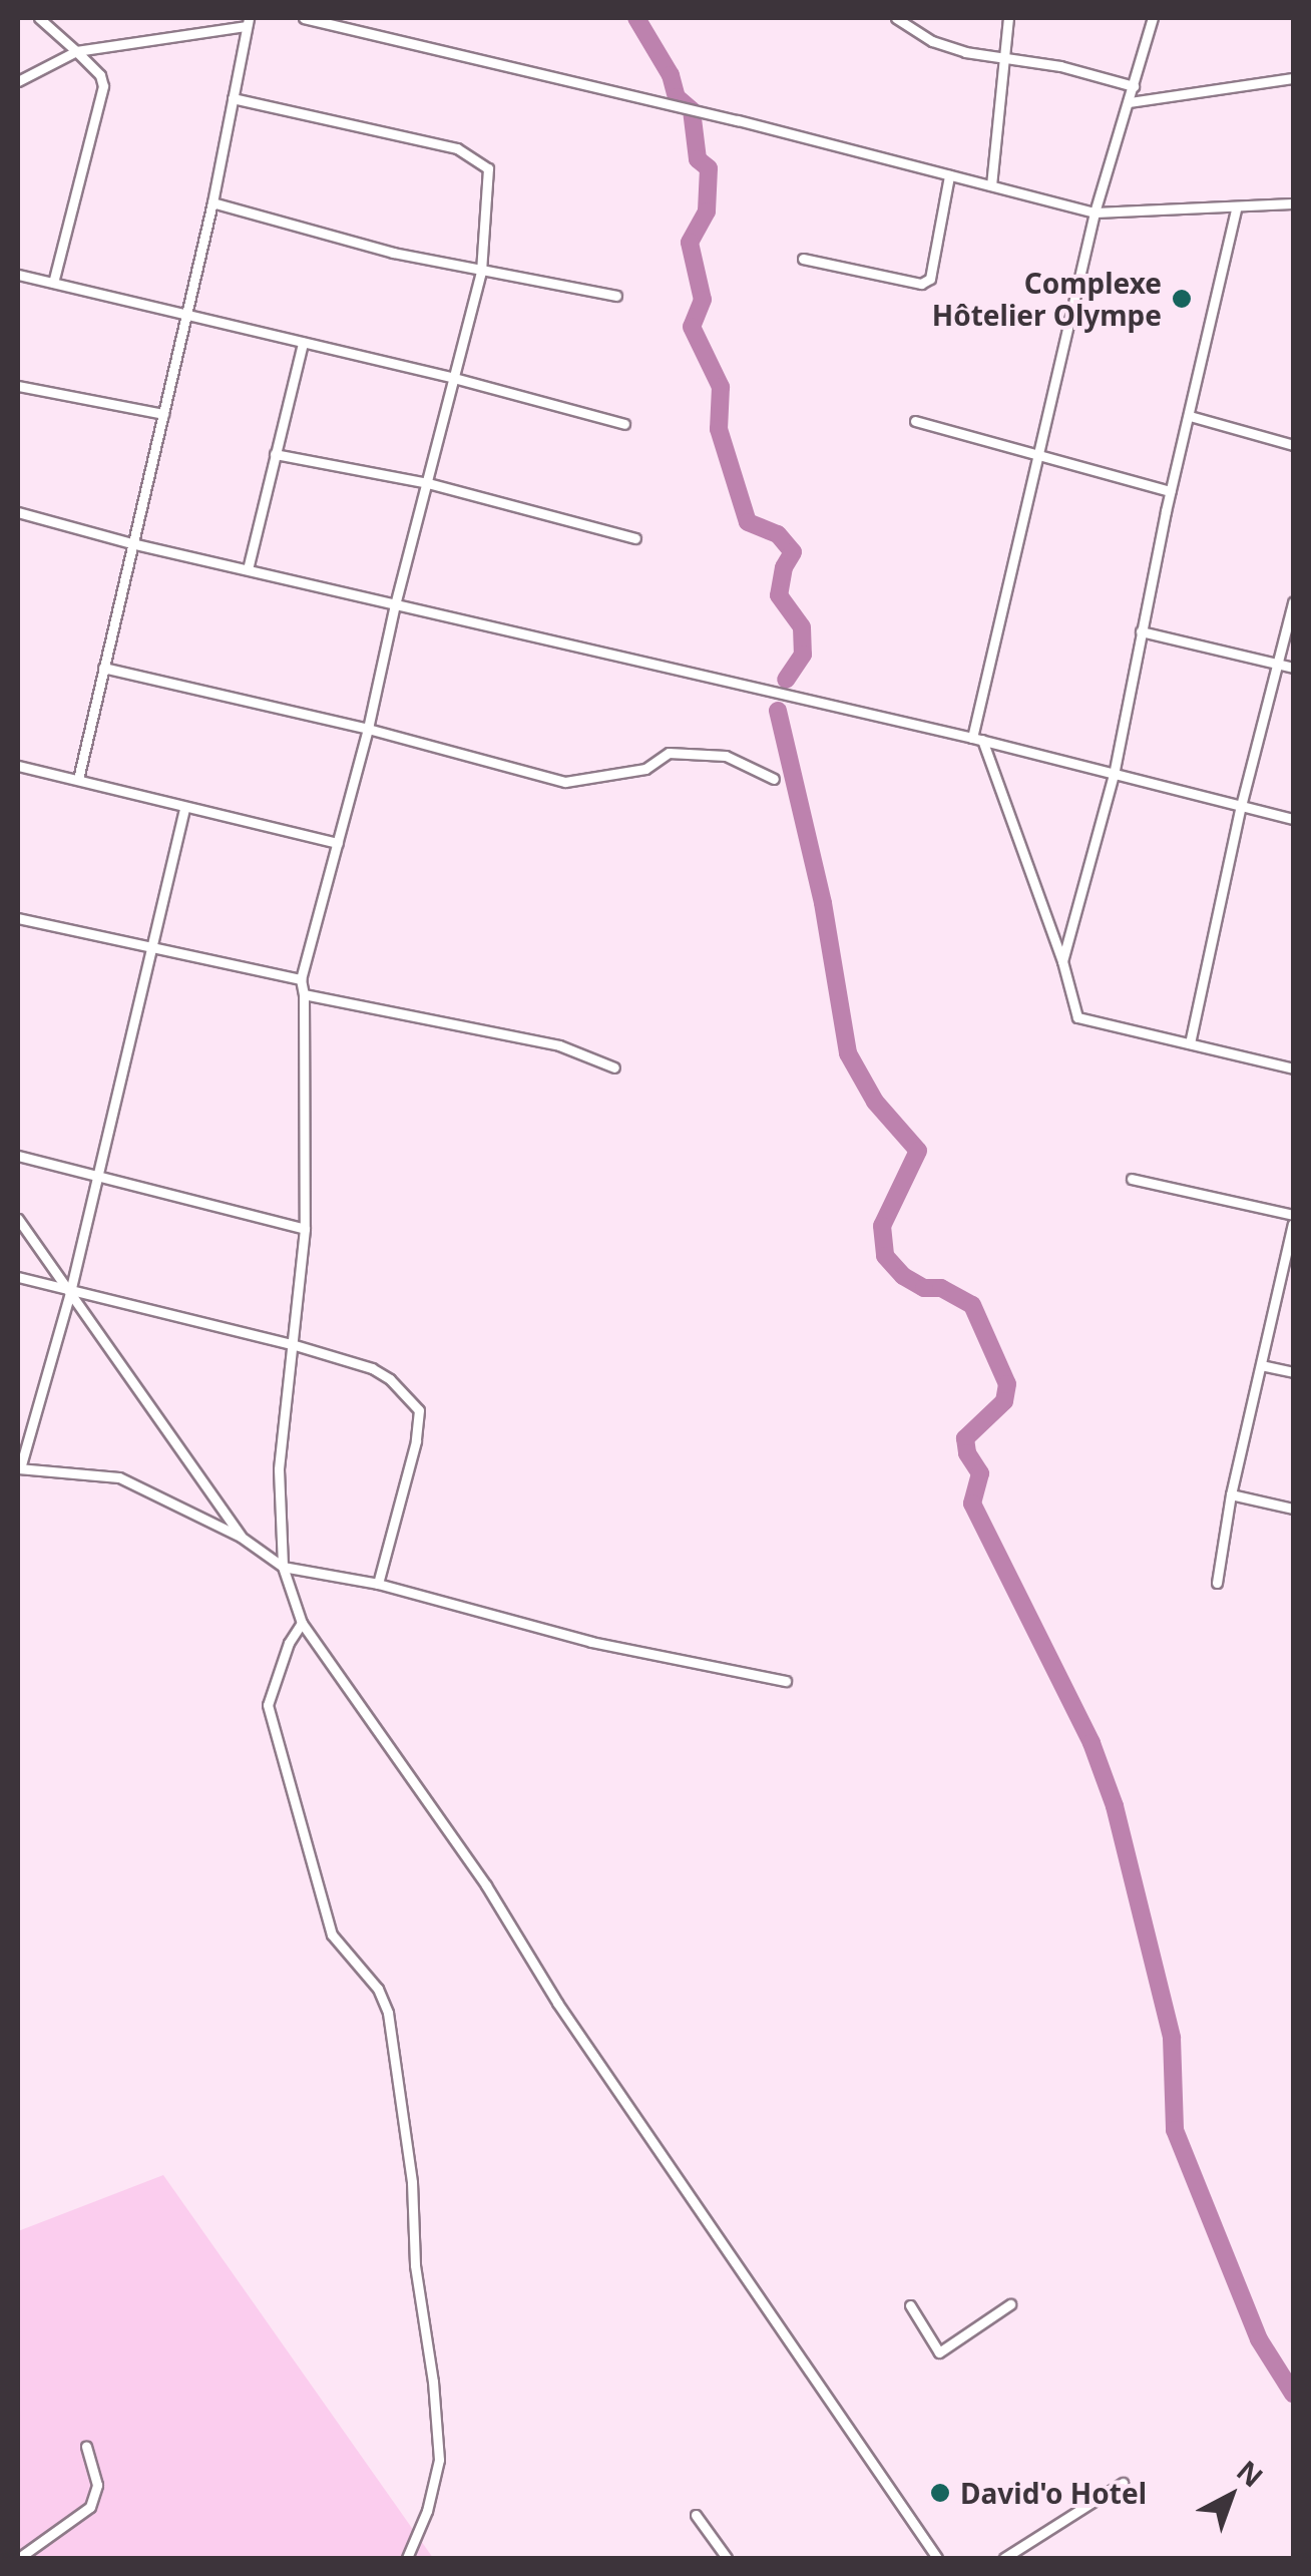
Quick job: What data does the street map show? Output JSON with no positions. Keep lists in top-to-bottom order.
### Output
{
  "places": ["Complexe Hôtelier Olympe", "David'o Hotel"],
  "north": "top right"
}
